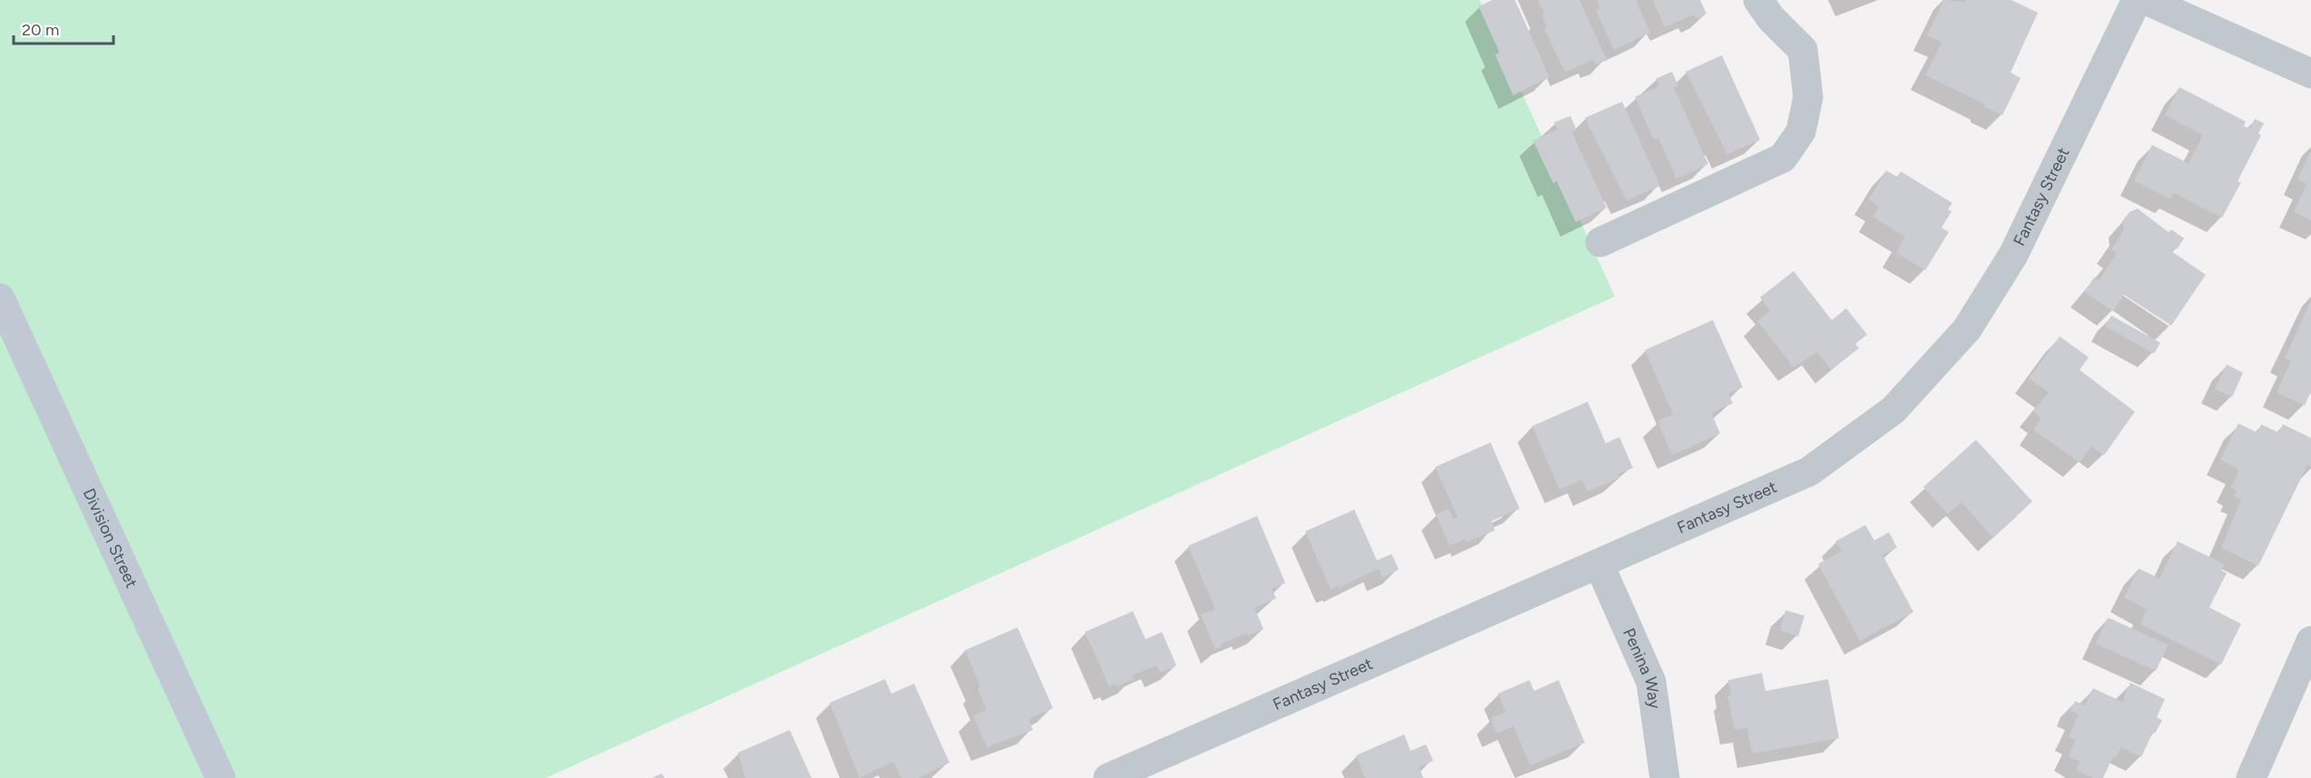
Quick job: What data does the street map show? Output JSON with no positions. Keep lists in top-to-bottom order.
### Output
{
  "streets": {
    "street": ["Fantasy Street", "Division Street", "Penina Way"]
  },
  "crossings": [
    ["Fantasy Street", "Penina Way"]
  ],
  "scale_bar": "20 m"
}
